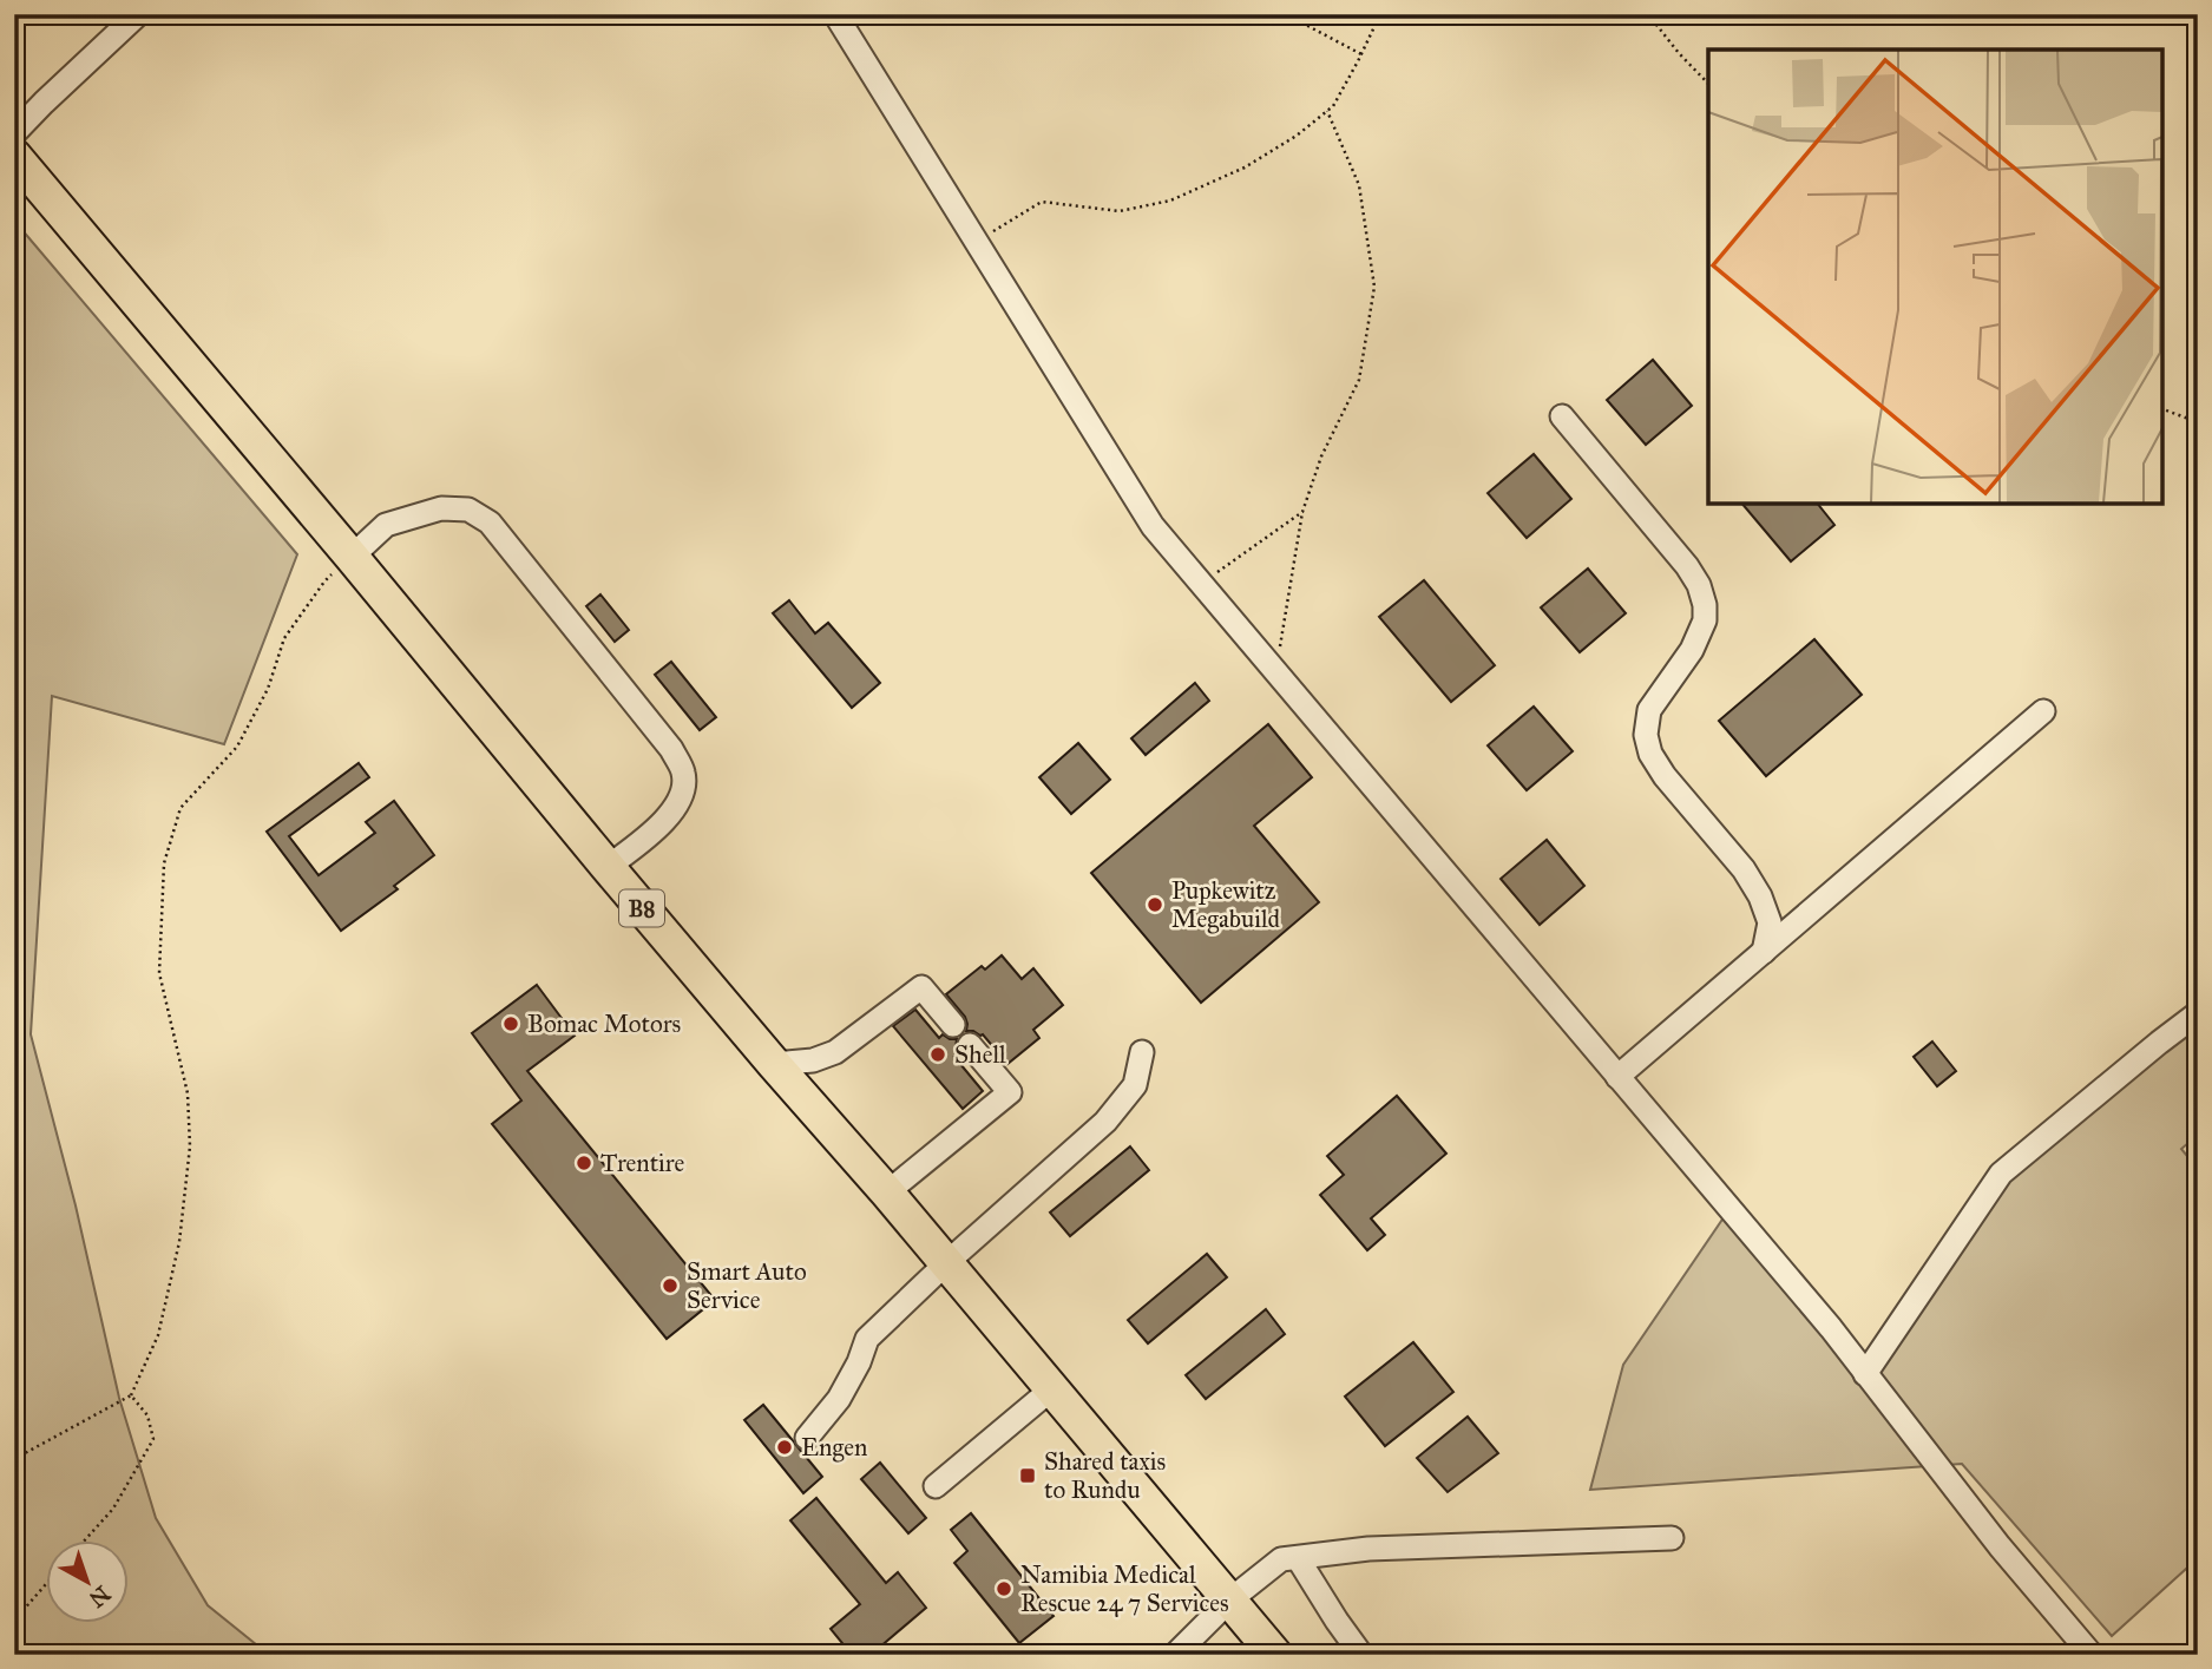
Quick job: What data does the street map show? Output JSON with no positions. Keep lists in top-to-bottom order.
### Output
{
  "streets": {
    "highway": ["B8"]
  },
  "places": {
    "other": [
      "Pupkewitz Megabuild",
      "Bomac Motors",
      "Shell",
      "Trentire",
      "Smart Auto Service",
      "Engen",
      "Namibia Medical Rescue 24 7 Services"
    ],
    "transit": ["Shared taxis to Rundu"]
  },
  "north": "bottom right"
}
